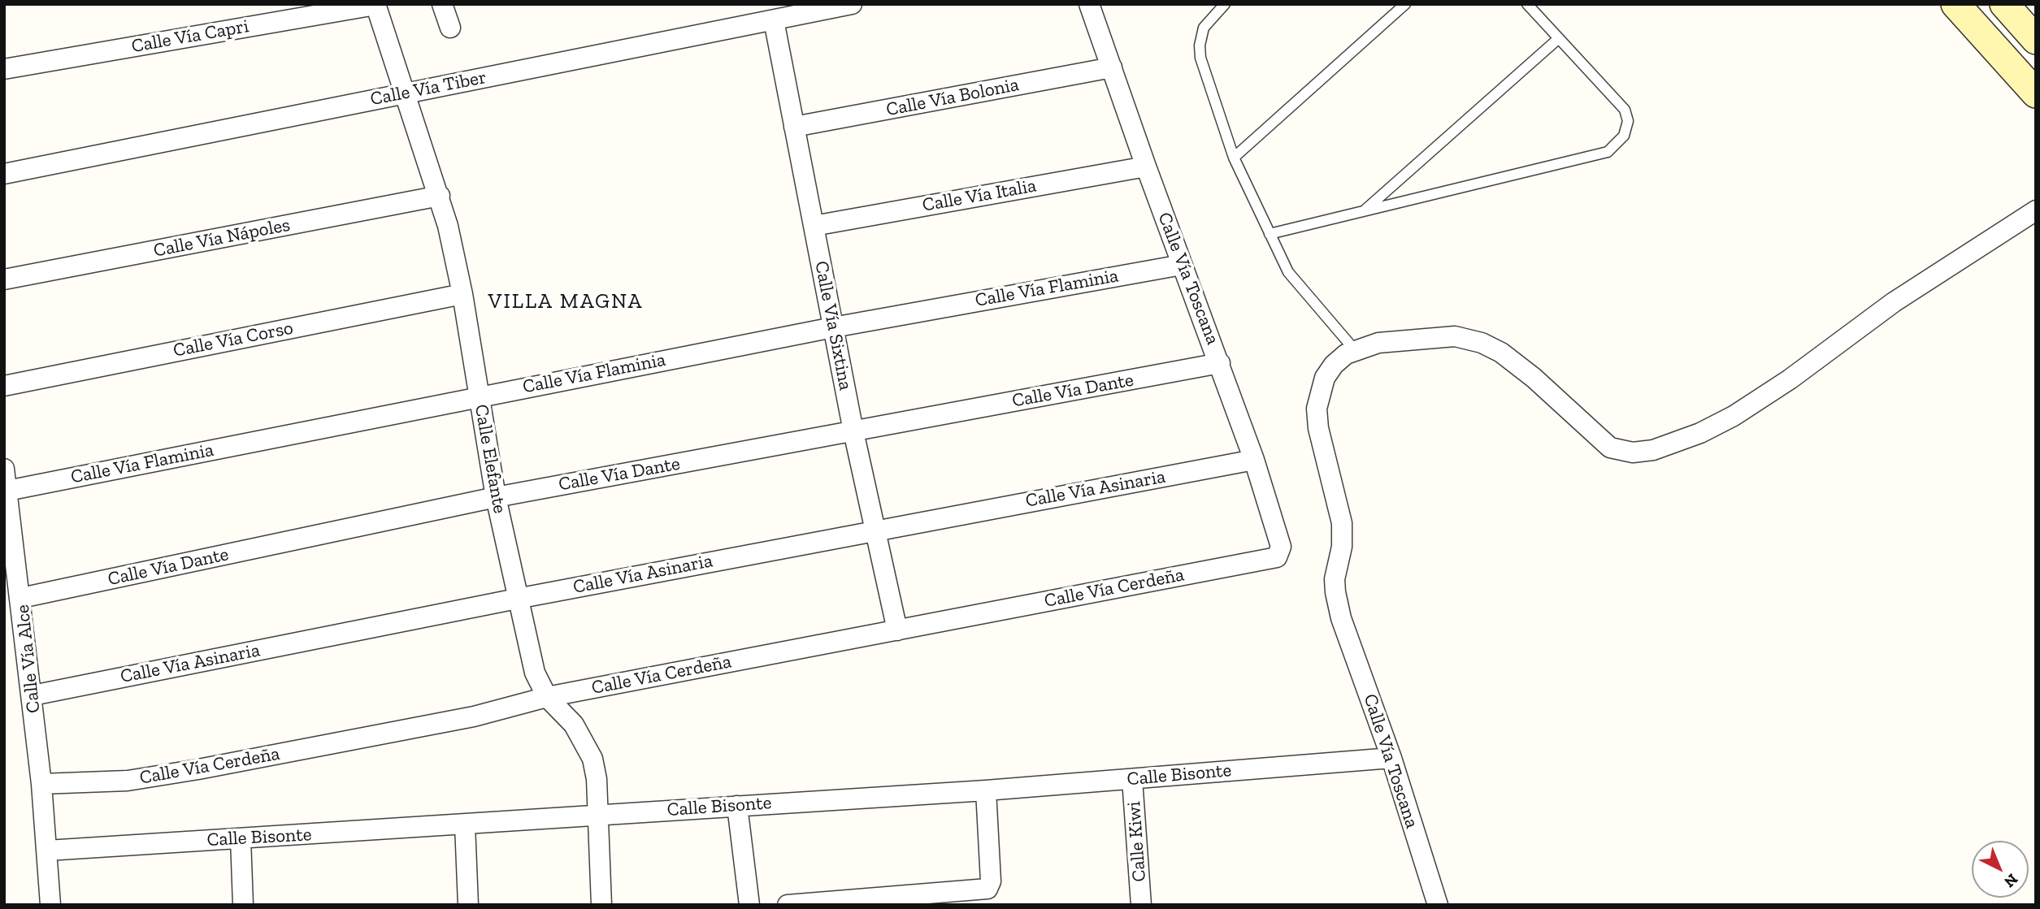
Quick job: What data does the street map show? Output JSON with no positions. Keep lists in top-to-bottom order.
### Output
{
  "streets": {
    "street": [
      "Calle Vía Capri",
      "Calle Vía Tiber",
      "Calle Vía Bolonia",
      "Calle Vía Italia",
      "Calle Vía Nápoles",
      "Calle Vía Toscana",
      "Calle Vía Flaminia",
      "Calle Vía Sixtina",
      "Calle Vía Corso",
      "Calle Vía Dante",
      "Calle Elefante",
      "Calle Vía Asinaria",
      "Calle Vía Cerdeña",
      "Calle Vía Alce",
      "Calle Bisonte",
      "Calle Kiwi"
    ]
  },
  "crossings": [
    ["Calle Vía Capri", "Calle Elefante"],
    ["Calle Vía Tiber", "Calle Vía Sixtina"],
    ["Calle Vía Tiber", "Calle Elefante"],
    ["Calle Vía Bolonia", "Calle Vía Toscana"],
    ["Calle Vía Bolonia", "Calle Vía Sixtina"],
    ["Calle Vía Italia", "Calle Vía Toscana"],
    ["Calle Vía Italia", "Calle Vía Sixtina"],
    ["Calle Vía Nápoles", "Calle Elefante"],
    ["Calle Vía Toscana", "Calle Vía Flaminia"],
    ["Calle Vía Toscana", "Calle Vía Dante"],
    ["Calle Vía Toscana", "Calle Vía Asinaria"],
    ["Calle Vía Toscana", "Calle Vía Cerdeña"],
    ["Calle Vía Toscana", "Calle Bisonte"],
    ["Calle Vía Flaminia", "Calle Vía Sixtina"],
    ["Calle Vía Flaminia", "Calle Elefante"],
    ["Calle Vía Flaminia", "Calle Vía Alce"],
    ["Calle Vía Sixtina", "Calle Vía Dante"],
    ["Calle Vía Sixtina", "Calle Vía Asinaria"],
    ["Calle Vía Sixtina", "Calle Vía Cerdeña"],
    ["Calle Vía Corso", "Calle Elefante"],
    ["Calle Vía Dante", "Calle Elefante"],
    ["Calle Vía Dante", "Calle Vía Alce"],
    ["Calle Elefante", "Calle Vía Asinaria"],
    ["Calle Elefante", "Calle Vía Cerdeña"],
    ["Calle Elefante", "Calle Bisonte"],
    ["Calle Vía Asinaria", "Calle Vía Alce"],
    ["Calle Vía Cerdeña", "Calle Vía Alce"],
    ["Calle Vía Alce", "Calle Bisonte"],
    ["Calle Bisonte", "Calle Kiwi"]
  ],
  "districts": ["VILLA MAGNA"],
  "north": "bottom right"
}
